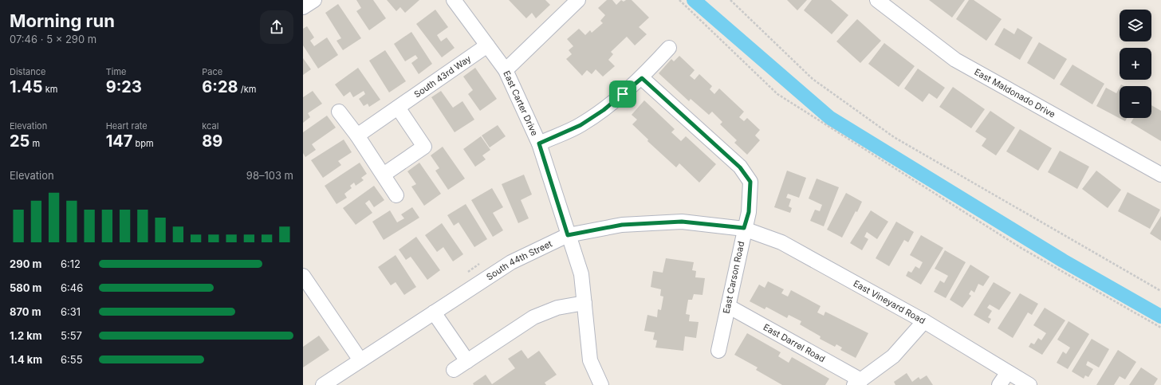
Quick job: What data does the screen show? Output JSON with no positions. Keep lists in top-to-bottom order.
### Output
{
  "streets": {
    "street": [
      "South 43rd Way",
      "East Maldonado Drive",
      "East Carter Drive",
      "South 44th Street",
      "East Carson Road",
      "East Vineyard Road",
      "East Darrel Road"
    ]
  },
  "crossings": [
    ["South 43rd Way", "East Carter Drive"],
    ["East Carter Drive", "South 44th Street"],
    ["South 44th Street", "East Carson Road"],
    ["South 44th Street", "East Vineyard Road"],
    ["East Carson Road", "East Vineyard Road"],
    ["East Carson Road", "East Darrel Road"]
  ],
  "page": {
    "heading": ["Morning run", "07:46 · 5 × 290 m"],
    "map_buttons": ["+", "−"],
    "stats": [
      ["Distance", "1.45 km"],
      ["Time", "9:23"],
      ["Pace", "6:28 /km"],
      ["Elevation", "25 m"],
      ["Heart rate", "147 bpm"],
      ["kcal", "89"]
    ],
    "chart": ["Elevation", "98–103 m"],
    "list": [
      {
        "name": "290 m",
        "note": "6:12"
      },
      {
        "name": "580 m",
        "note": "6:46"
      },
      {
        "name": "870 m",
        "note": "6:31"
      },
      {
        "name": "1.2 km",
        "note": "5:57"
      },
      {
        "name": "1.4 km",
        "note": "6:55"
      }
    ]
  }
}
